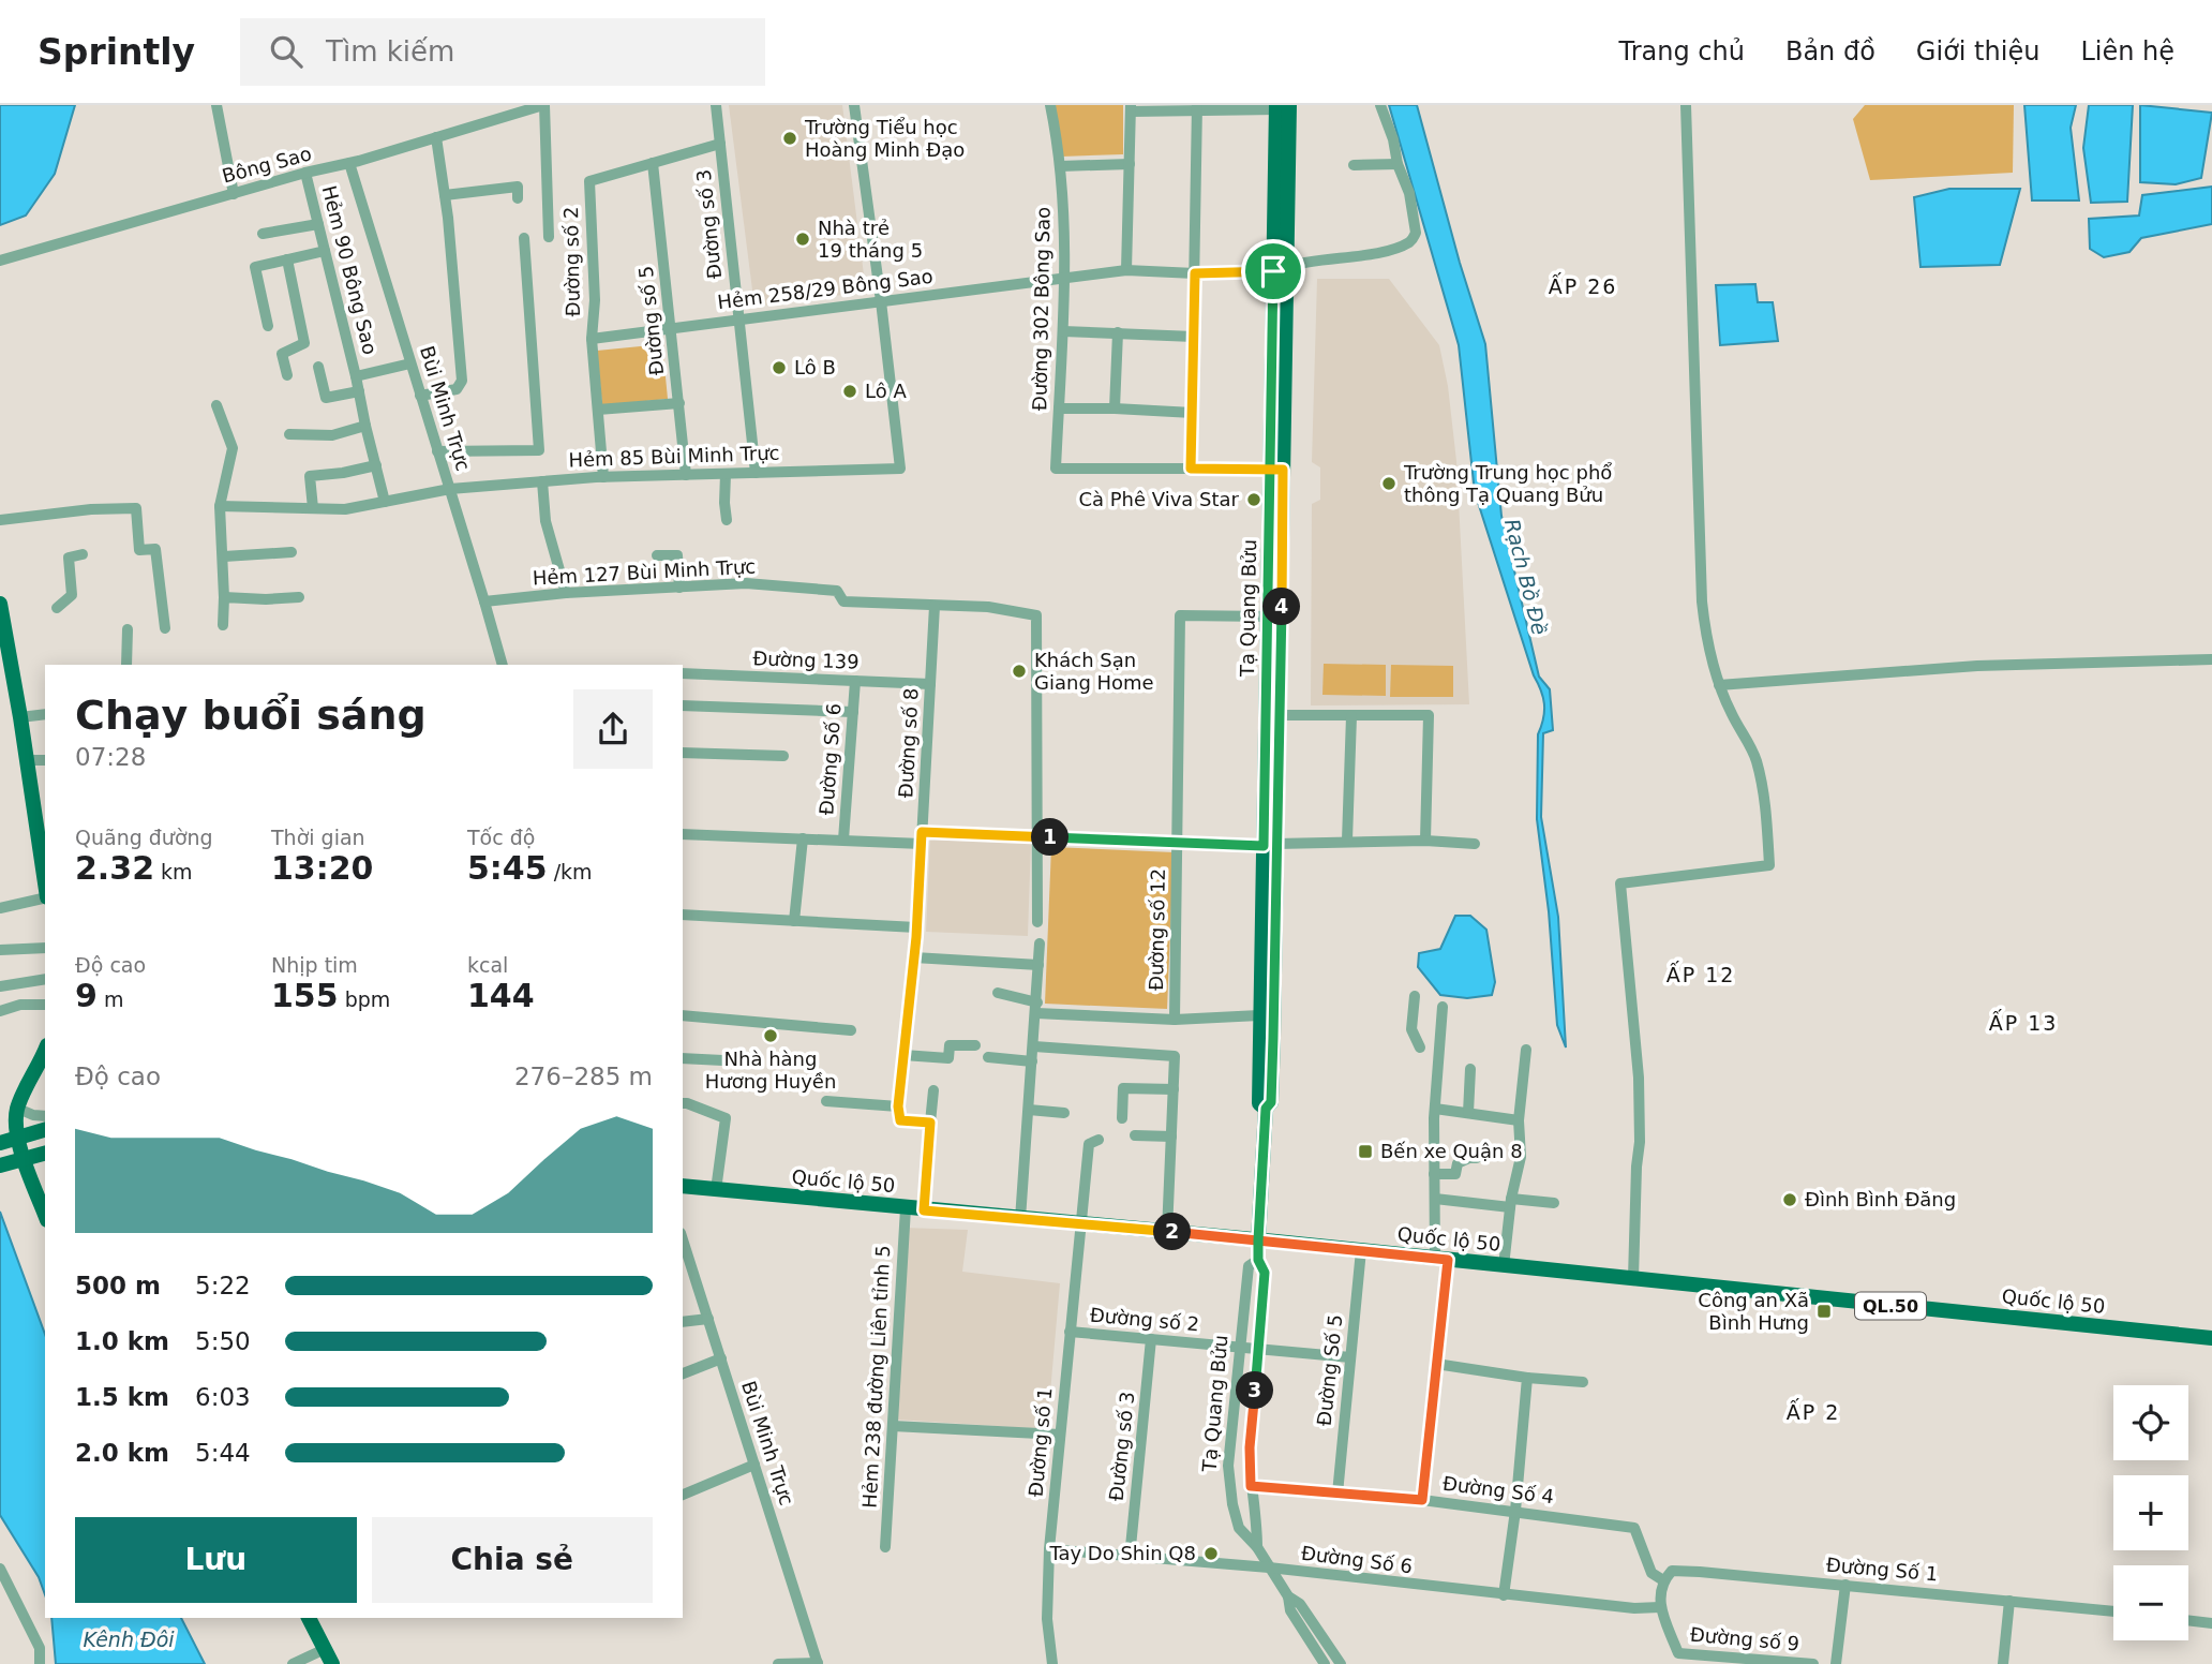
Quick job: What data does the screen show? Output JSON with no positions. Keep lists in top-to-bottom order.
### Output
{
  "streets": {
    "main road": ["Tạ Quang Bửu", "Quốc lộ 50", "QL.50"],
    "street": [
      "Bông Sao",
      "Đường số 3",
      "Đường số 2",
      "Hẻm 90 Bông Sao",
      "Hẻm 258/29 Bông Sao",
      "Đường 302 Bông Sao",
      "Đường số 5",
      "Bùi Minh Trực",
      "Hẻm 85 Bùi Minh Trực",
      "Hẻm 127 Bùi Minh Trực",
      "Đường 139",
      "Đường số 8",
      "Đường Số 6",
      "Đường số 12",
      "Đường Số 5",
      "Hẻm 238 đường Liên tỉnh 5",
      "Đường số 1",
      "Đường Số 4",
      "Đường Số 1",
      "Đường số 9"
    ]
  },
  "crossings": [
    ["Bông Sao", "Hẻm 90 Bông Sao"],
    ["Bông Sao", "Bùi Minh Trực"],
    ["Đường số 3", "Đường số 2"],
    ["Đường số 3", "Hẻm 258/29 Bông Sao"],
    ["Đường số 3", "Hẻm 85 Bùi Minh Trực"],
    ["Đường số 3", "Đường Số 6"],
    ["Đường số 2", "Hẻm 258/29 Bông Sao"],
    ["Đường số 2", "Đường số 5"],
    ["Đường số 2", "Hẻm 85 Bùi Minh Trực"],
    ["Đường số 2", "Tạ Quang Bửu"],
    ["Đường số 2", "Đường Số 5"],
    ["Đường số 2", "Đường số 1"],
    ["Hẻm 90 Bông Sao", "Hẻm 85 Bùi Minh Trực"],
    ["Hẻm 258/29 Bông Sao", "Đường 302 Bông Sao"],
    ["Hẻm 258/29 Bông Sao", "Đường số 5"],
    ["Hẻm 258/29 Bông Sao", "Hẻm 85 Bùi Minh Trực"],
    ["Hẻm 258/29 Bông Sao", "Tạ Quang Bửu"],
    ["Đường số 5", "Hẻm 85 Bùi Minh Trực"],
    ["Bùi Minh Trực", "Hẻm 85 Bùi Minh Trực"],
    ["Bùi Minh Trực", "Hẻm 127 Bùi Minh Trực"],
    ["Hẻm 127 Bùi Minh Trực", "Đường số 8"],
    ["Tạ Quang Bửu", "Đường Số 6"],
    ["Tạ Quang Bửu", "Đường số 12"],
    ["Tạ Quang Bửu", "Quốc lộ 50"],
    ["Tạ Quang Bửu", "Đường Số 4"],
    ["Đường 139", "Đường số 8"],
    ["Đường 139", "Đường Số 6"],
    ["Đường Số 6", "Đường số 1"],
    ["Đường Số 6", "Đường số 9"],
    ["Quốc lộ 50", "Đường Số 5"],
    ["Quốc lộ 50", "Hẻm 238 đường Liên tỉnh 5"],
    ["Quốc lộ 50", "Đường số 1"],
    ["Đường Số 5", "Đường Số 4"],
    ["Đường Số 4", "Đường Số 1"]
  ],
  "districts": [
    "ẤP 26",
    "ẤP 12",
    "ẤP 13",
    "ẤP 2"
  ],
  "water": ["Rạch Bồ Đề", "Kênh Đôi"],
  "places": {
    "other": [
      "Trường Tiểu học Hoàng Minh Đạo",
      "Nhà trẻ 19 tháng 5",
      "Lô B",
      "Lô A",
      "Trường Trung học phổ thông Tạ Quang Bửu",
      "Cà Phê Viva Star",
      "Khách Sạn Giang Home",
      "Nhà hàng Hương Huyền",
      "Đình Bình Đăng",
      "Tay Do Shin Q8"
    ],
    "transit": ["Bến xe Quận 8", "Công an Xã Bình Hưng"]
  },
  "page": {
    "header": "Sprintly",
    "search": "Tìm kiếm",
    "nav": [
      "Trang chủ",
      "Bản đồ",
      "Giới thiệu",
      "Liên hệ"
    ],
    "pins": [
      "4",
      "1",
      "2",
      "3"
    ],
    "heading": ["Chạy buổi sáng", "07:28"],
    "stats": [
      ["Quãng đường", "2.32 km"],
      ["Thời gian", "13:20"],
      ["Tốc độ", "5:45 /km"],
      ["Độ cao", "9 m"],
      ["Nhịp tim", "155 bpm"],
      ["kcal", "144"]
    ],
    "chart": ["Độ cao", "276–285 m"],
    "list": [
      {
        "name": "500 m",
        "note": "5:22"
      },
      {
        "name": "1.0 km",
        "note": "5:50"
      },
      {
        "name": "1.5 km",
        "note": "6:03"
      },
      {
        "name": "2.0 km",
        "note": "5:44"
      }
    ],
    "map_buttons": ["+", "−"],
    "buttons": ["Lưu", "Chia sẻ"]
  }
}
